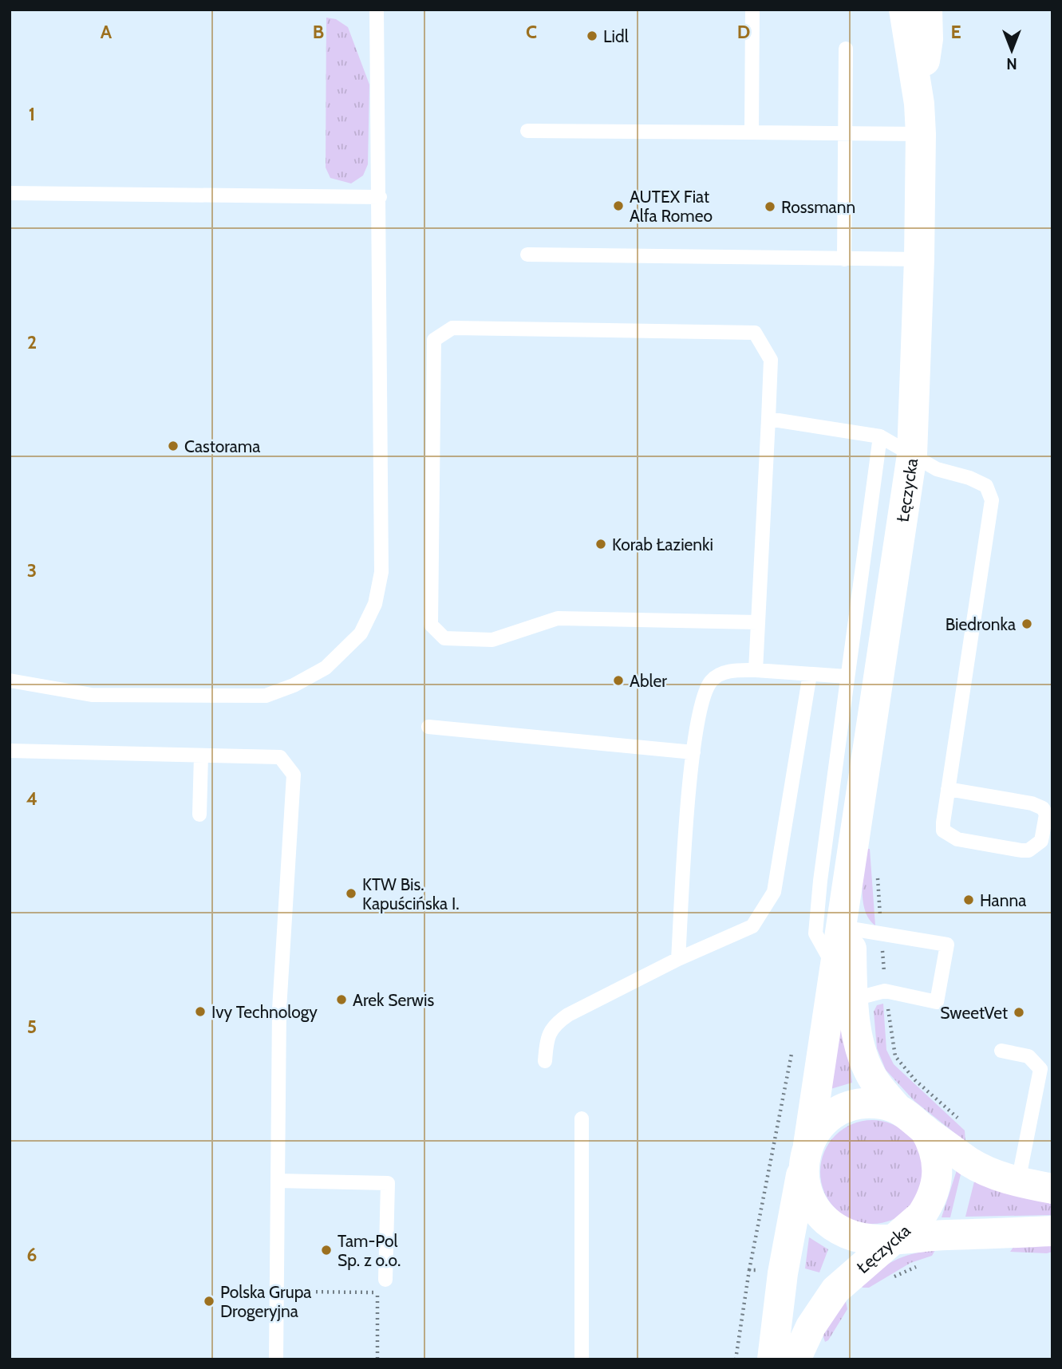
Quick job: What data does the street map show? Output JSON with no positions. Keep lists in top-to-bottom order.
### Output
{
  "streets": {
    "street": ["Łęczycka"]
  },
  "places": [
    "Lidl",
    "AUTEX Fiat Alfa Romeo",
    "Rossmann",
    "Castorama",
    "Korab Łazienki",
    "Biedronka",
    "Abler",
    "KTW Bis. Kapuścińska I.",
    "Hanna",
    "Arek Serwis",
    "Ivy Technology",
    "SweetVet",
    "Tam-Pol Sp. z o.o.",
    "Polska Grupa Drogeryjna"
  ],
  "north": "bottom",
  "grid": {
    "columns": [
      "A",
      "B",
      "C",
      "D",
      "E"
    ],
    "rows": [
      "1",
      "2",
      "3",
      "4",
      "5",
      "6"
    ]
  }
}
